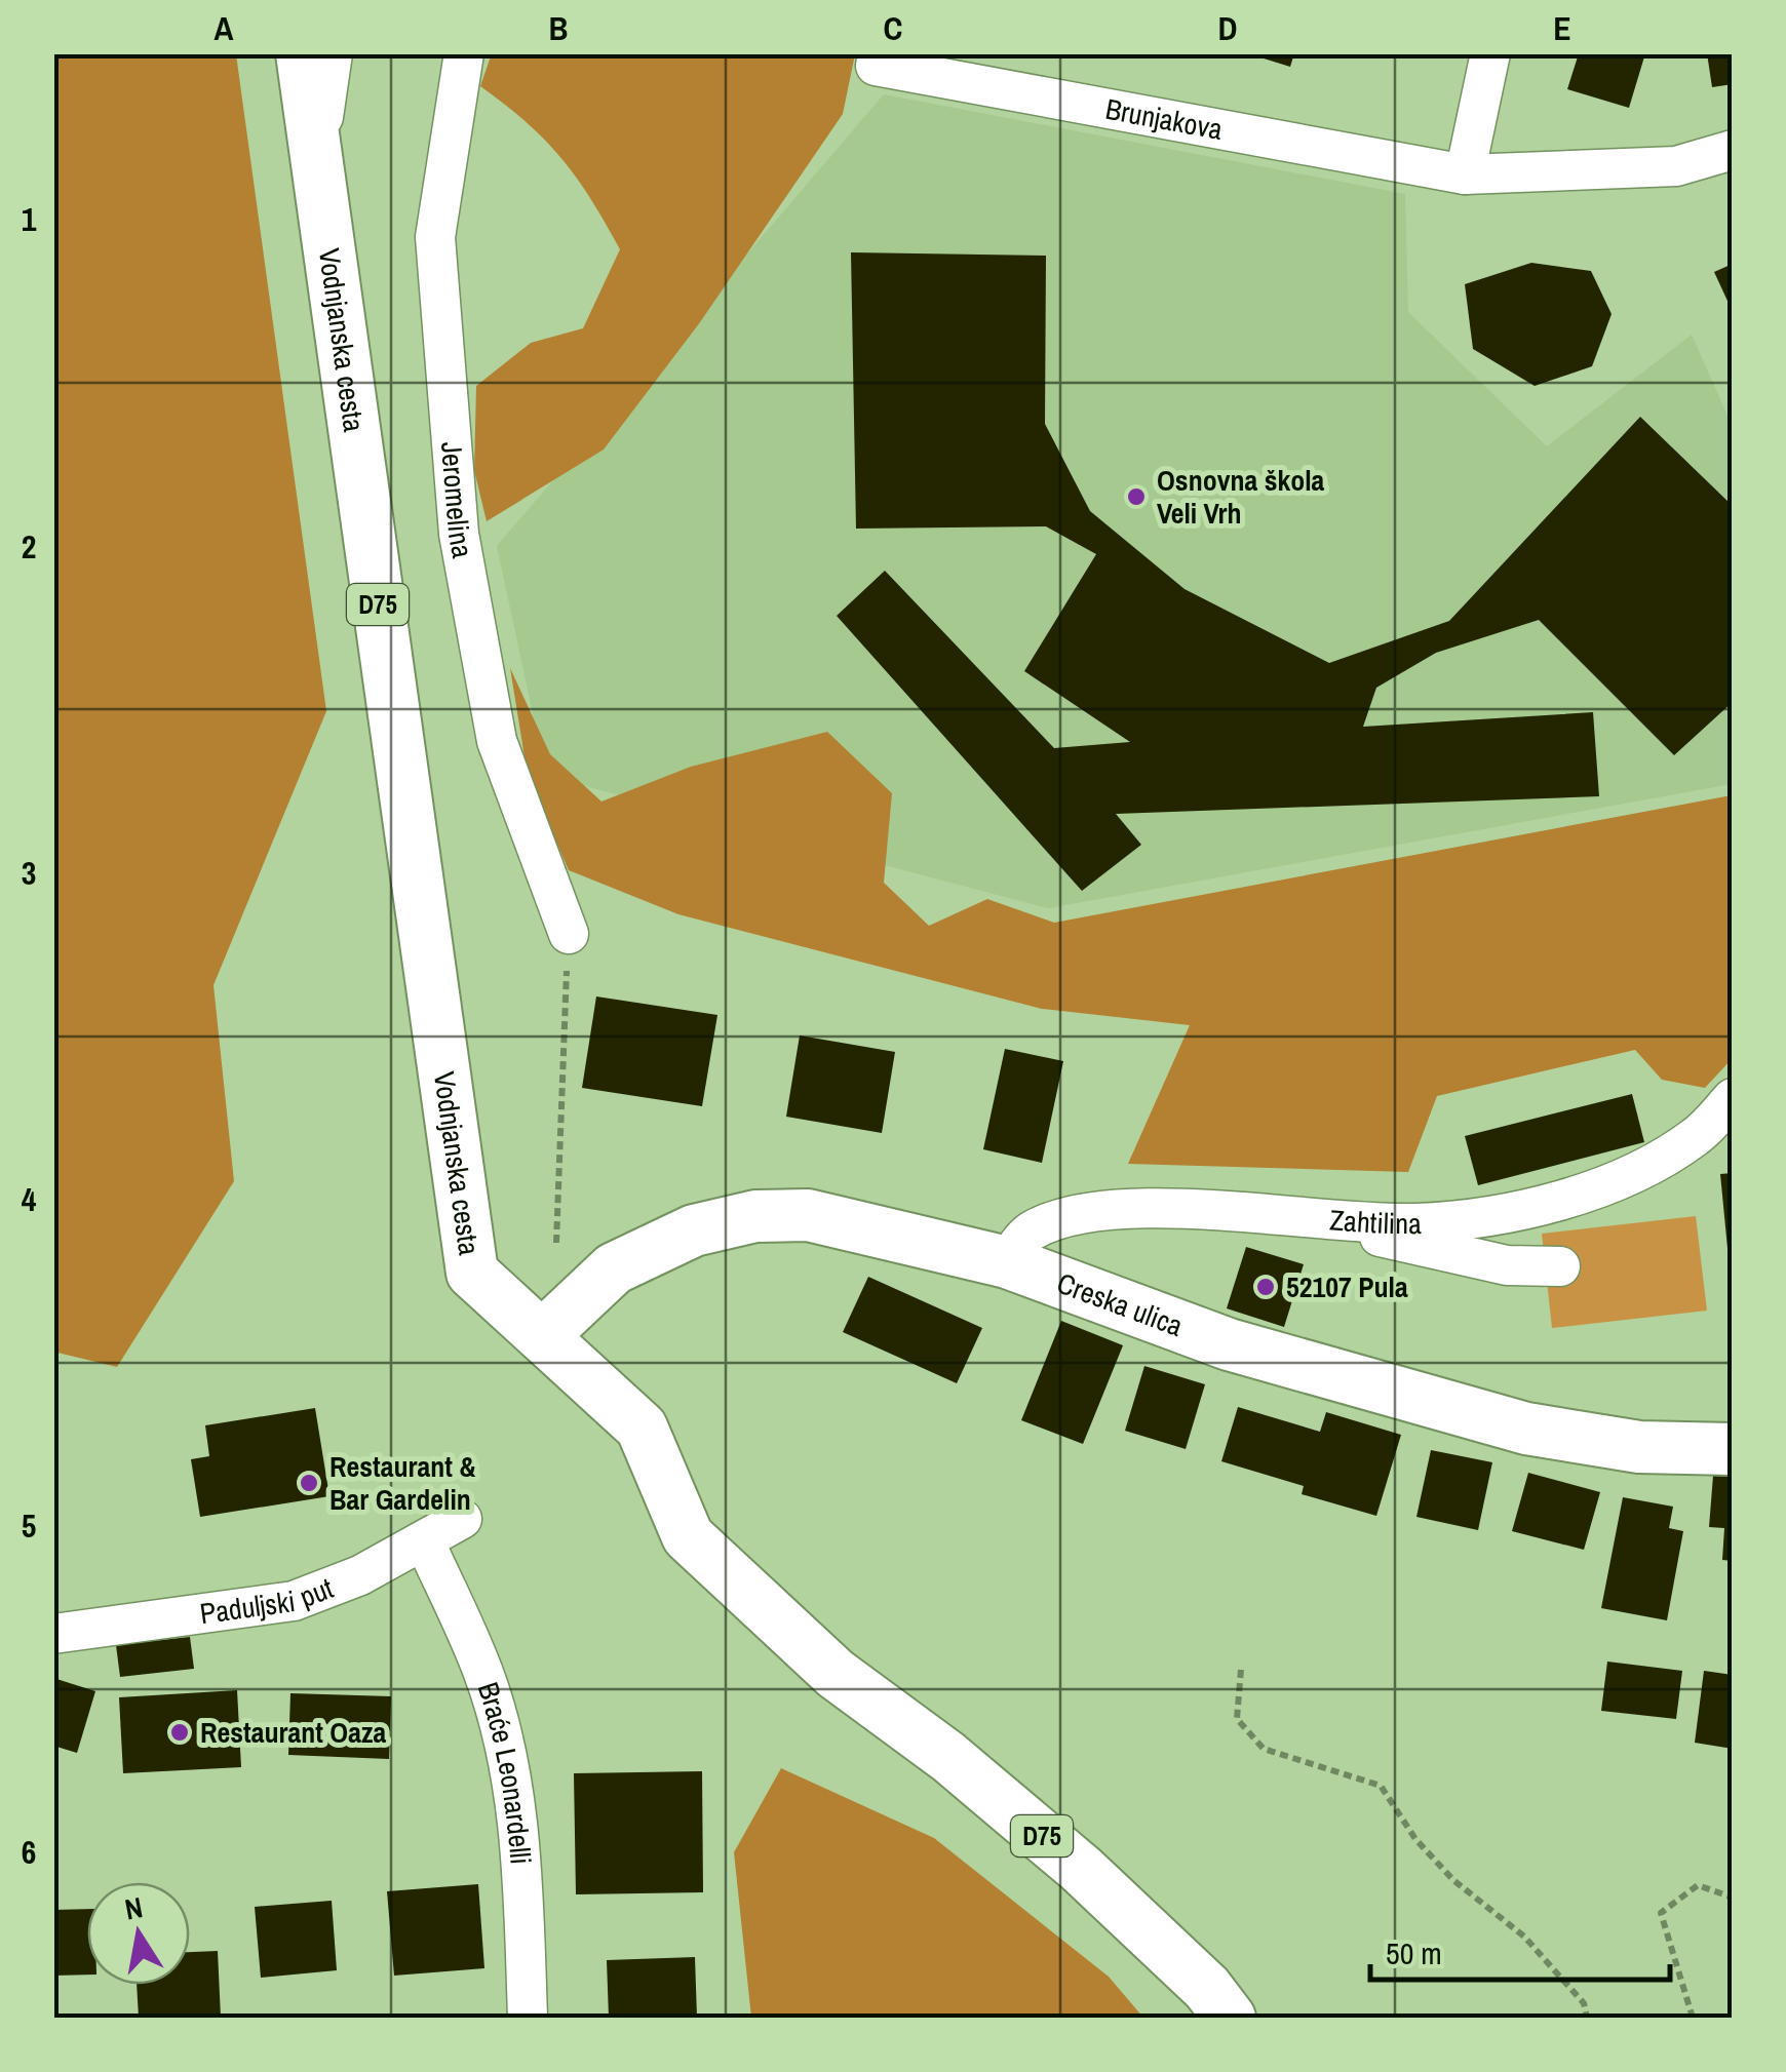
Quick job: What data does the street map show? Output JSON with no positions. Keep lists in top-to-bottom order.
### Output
{
  "streets": {
    "main road": ["Vodnjanska cesta", "D75", "Creska ulica"],
    "street": [
      "Brunjakova",
      "Jeromelina",
      "Zahtilina",
      "Paduljski put",
      "Braće Leonardelli"
    ]
  },
  "crossings": [
    ["Vodnjanska cesta", "Creska ulica"],
    ["Zahtilina", "Creska ulica"],
    ["Paduljski put", "Braće Leonardelli"]
  ],
  "places": [
    "Osnovna škola Veli Vrh",
    "52107 Pula",
    "Restaurant & Bar Gardelin",
    "Restaurant Oaza"
  ],
  "scale_bar": "50 m",
  "north": "top",
  "grid": {
    "columns": [
      "A",
      "B",
      "C",
      "D",
      "E"
    ],
    "rows": [
      "1",
      "2",
      "3",
      "4",
      "5",
      "6"
    ]
  }
}
